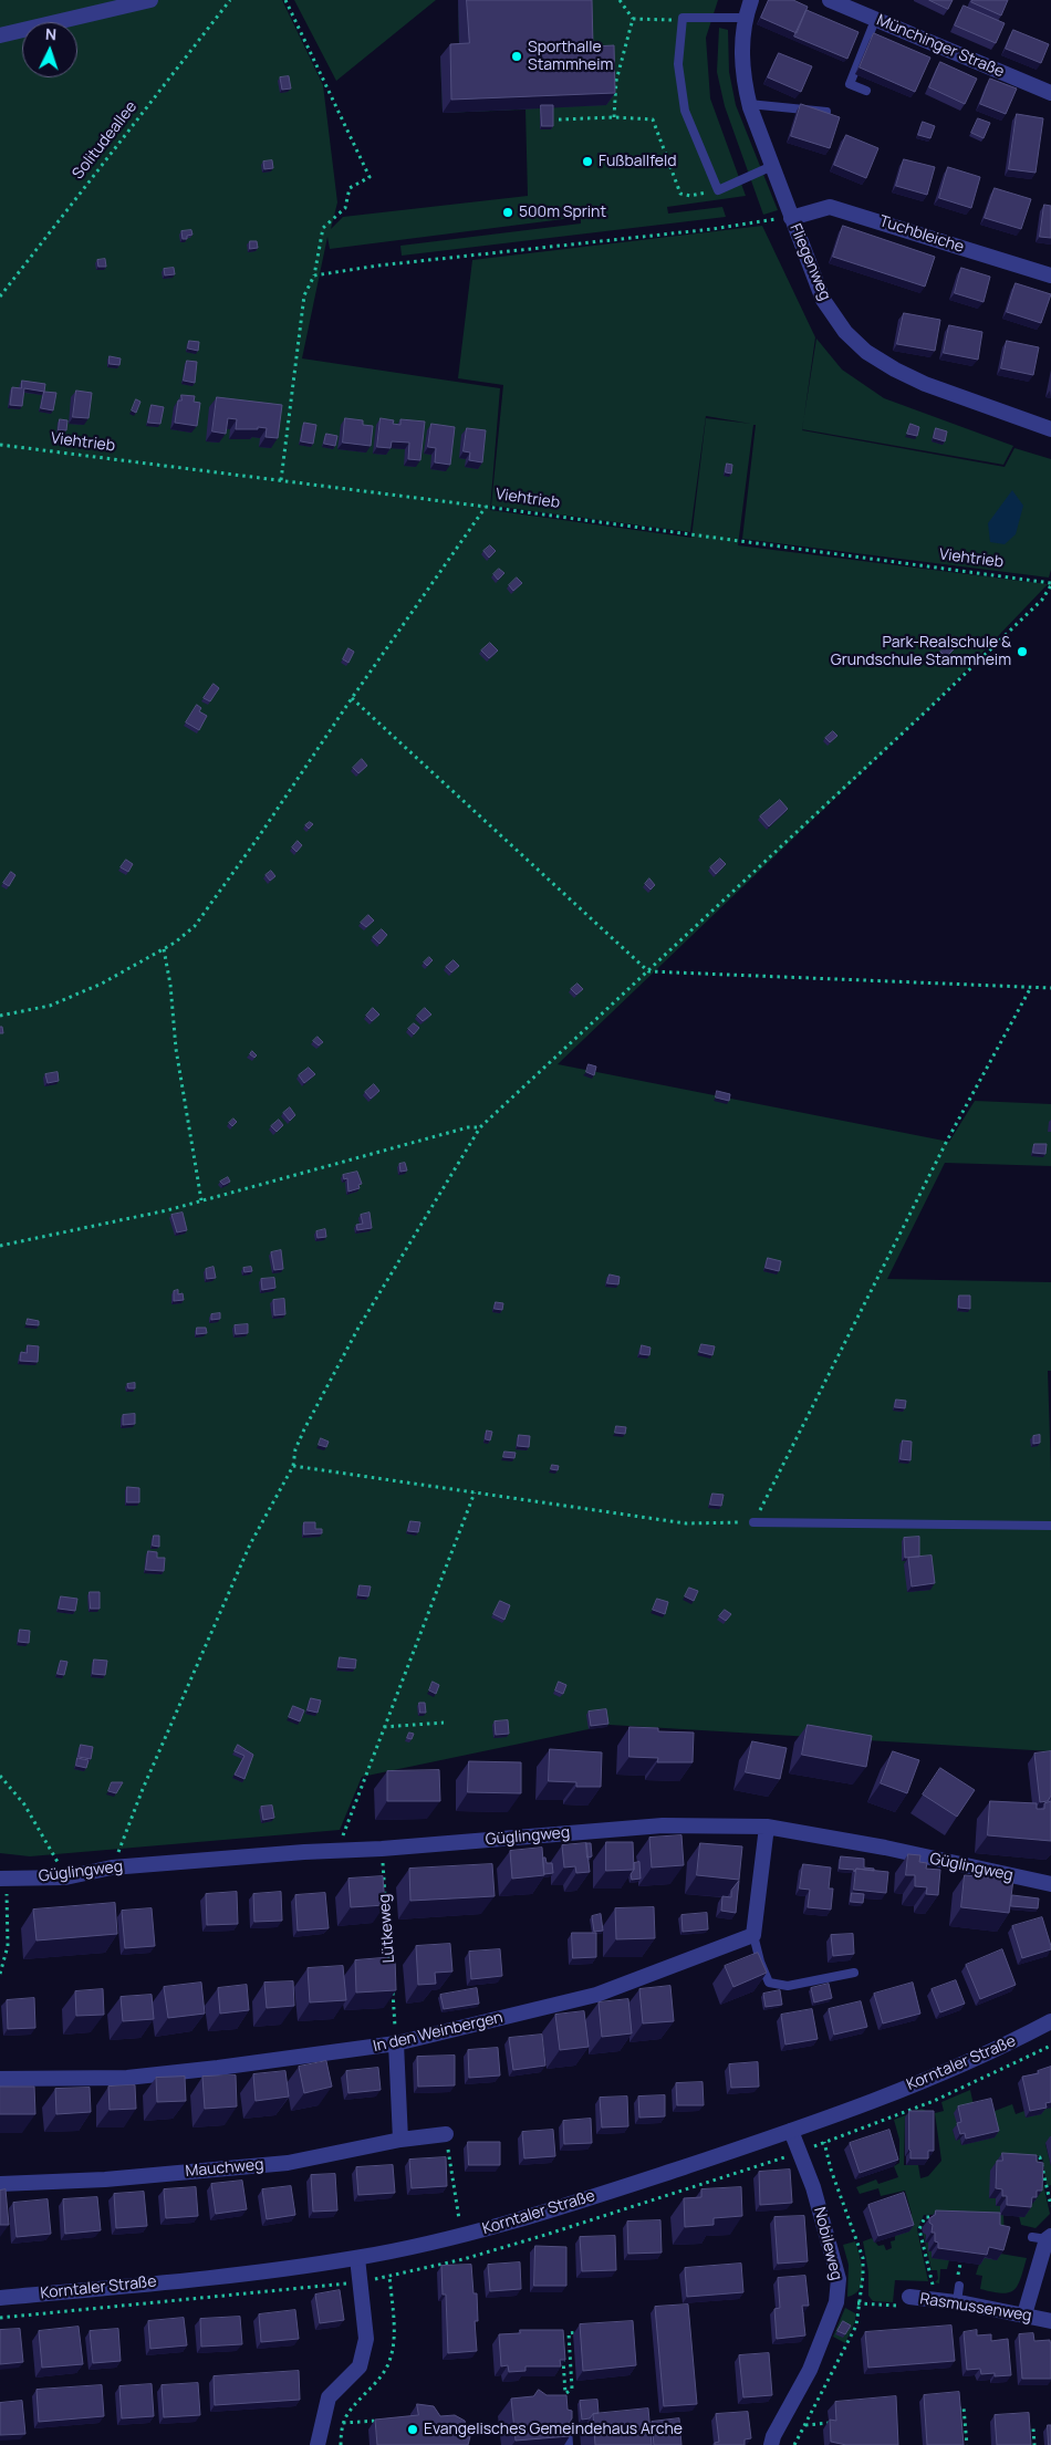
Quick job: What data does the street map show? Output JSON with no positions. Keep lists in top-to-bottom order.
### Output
{
  "streets": {
    "street": [
      "Münchinger Straße",
      "Tuchbleiche",
      "Fliegenweg",
      "Güglingweg",
      "In den Weinbergen",
      "Korntaler Straße",
      "Mauchweg",
      "Nobileweg",
      "Rasmussenweg"
    ],
    "path": ["Solitudeallee", "Viehtrieb", "Lütkeweg"]
  },
  "crossings": [
    ["Tuchbleiche", "Fliegenweg"],
    ["Güglingweg", "Lütkeweg"],
    ["Korntaler Straße", "Nobileweg"],
    ["Nobileweg", "Rasmussenweg"]
  ],
  "places": [
    "Sporthalle Stammheim",
    "Fußballfeld",
    "500m Sprint",
    "Park-Realschule & Grundschule Stammheim",
    "Evangelisches Gemeindehaus Arche"
  ],
  "north": "top"
}
